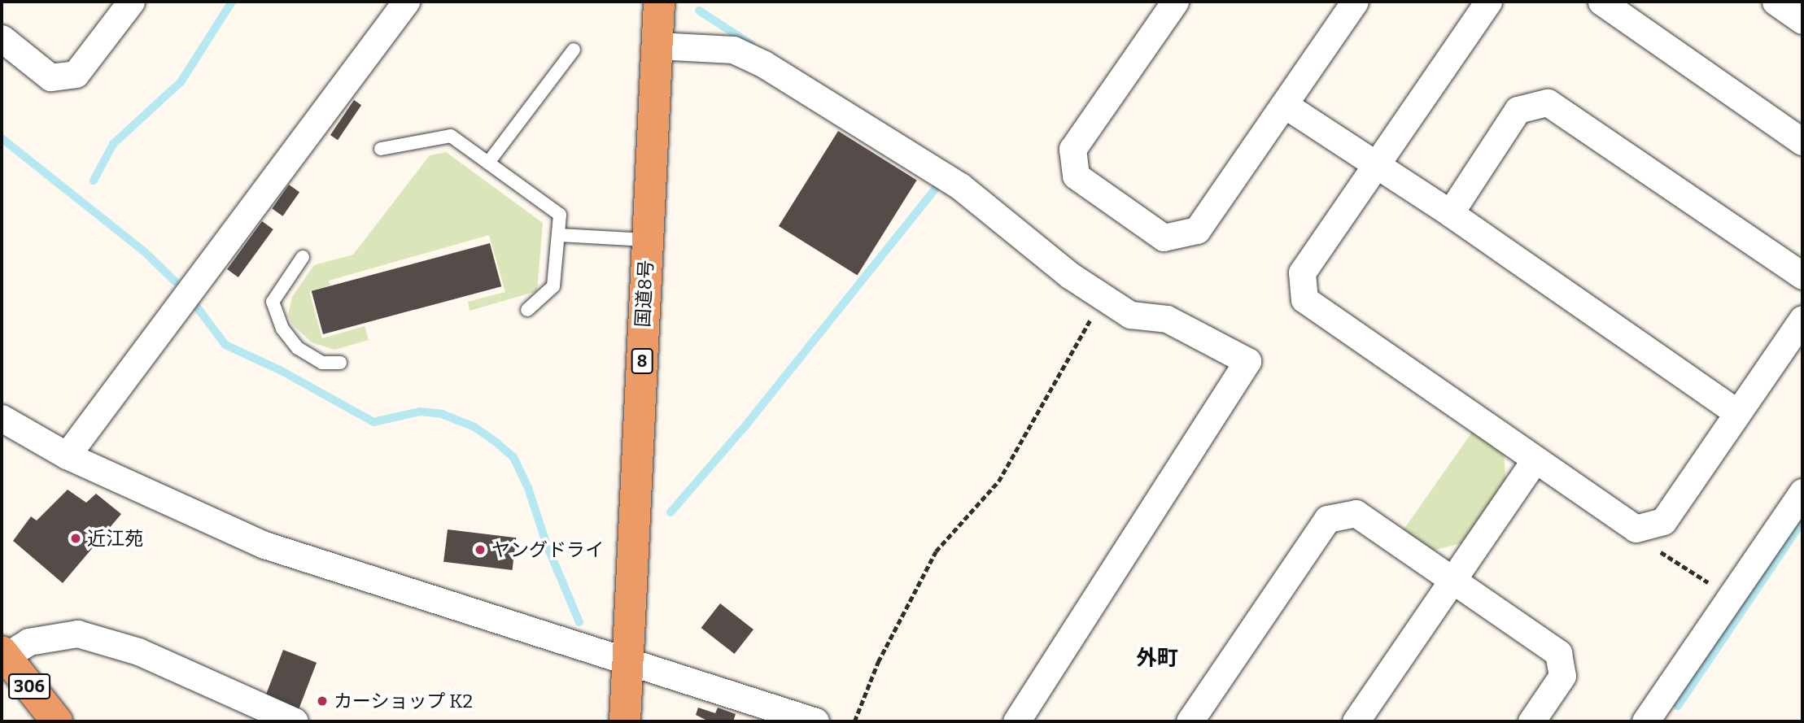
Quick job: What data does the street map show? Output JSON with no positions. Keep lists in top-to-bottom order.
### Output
{
  "streets": {
    "highway": ["国道8号", "8", "306"]
  },
  "districts": ["外町"],
  "places": ["近江苑", "ヤングドライ", "カーショップ K2"]
}
